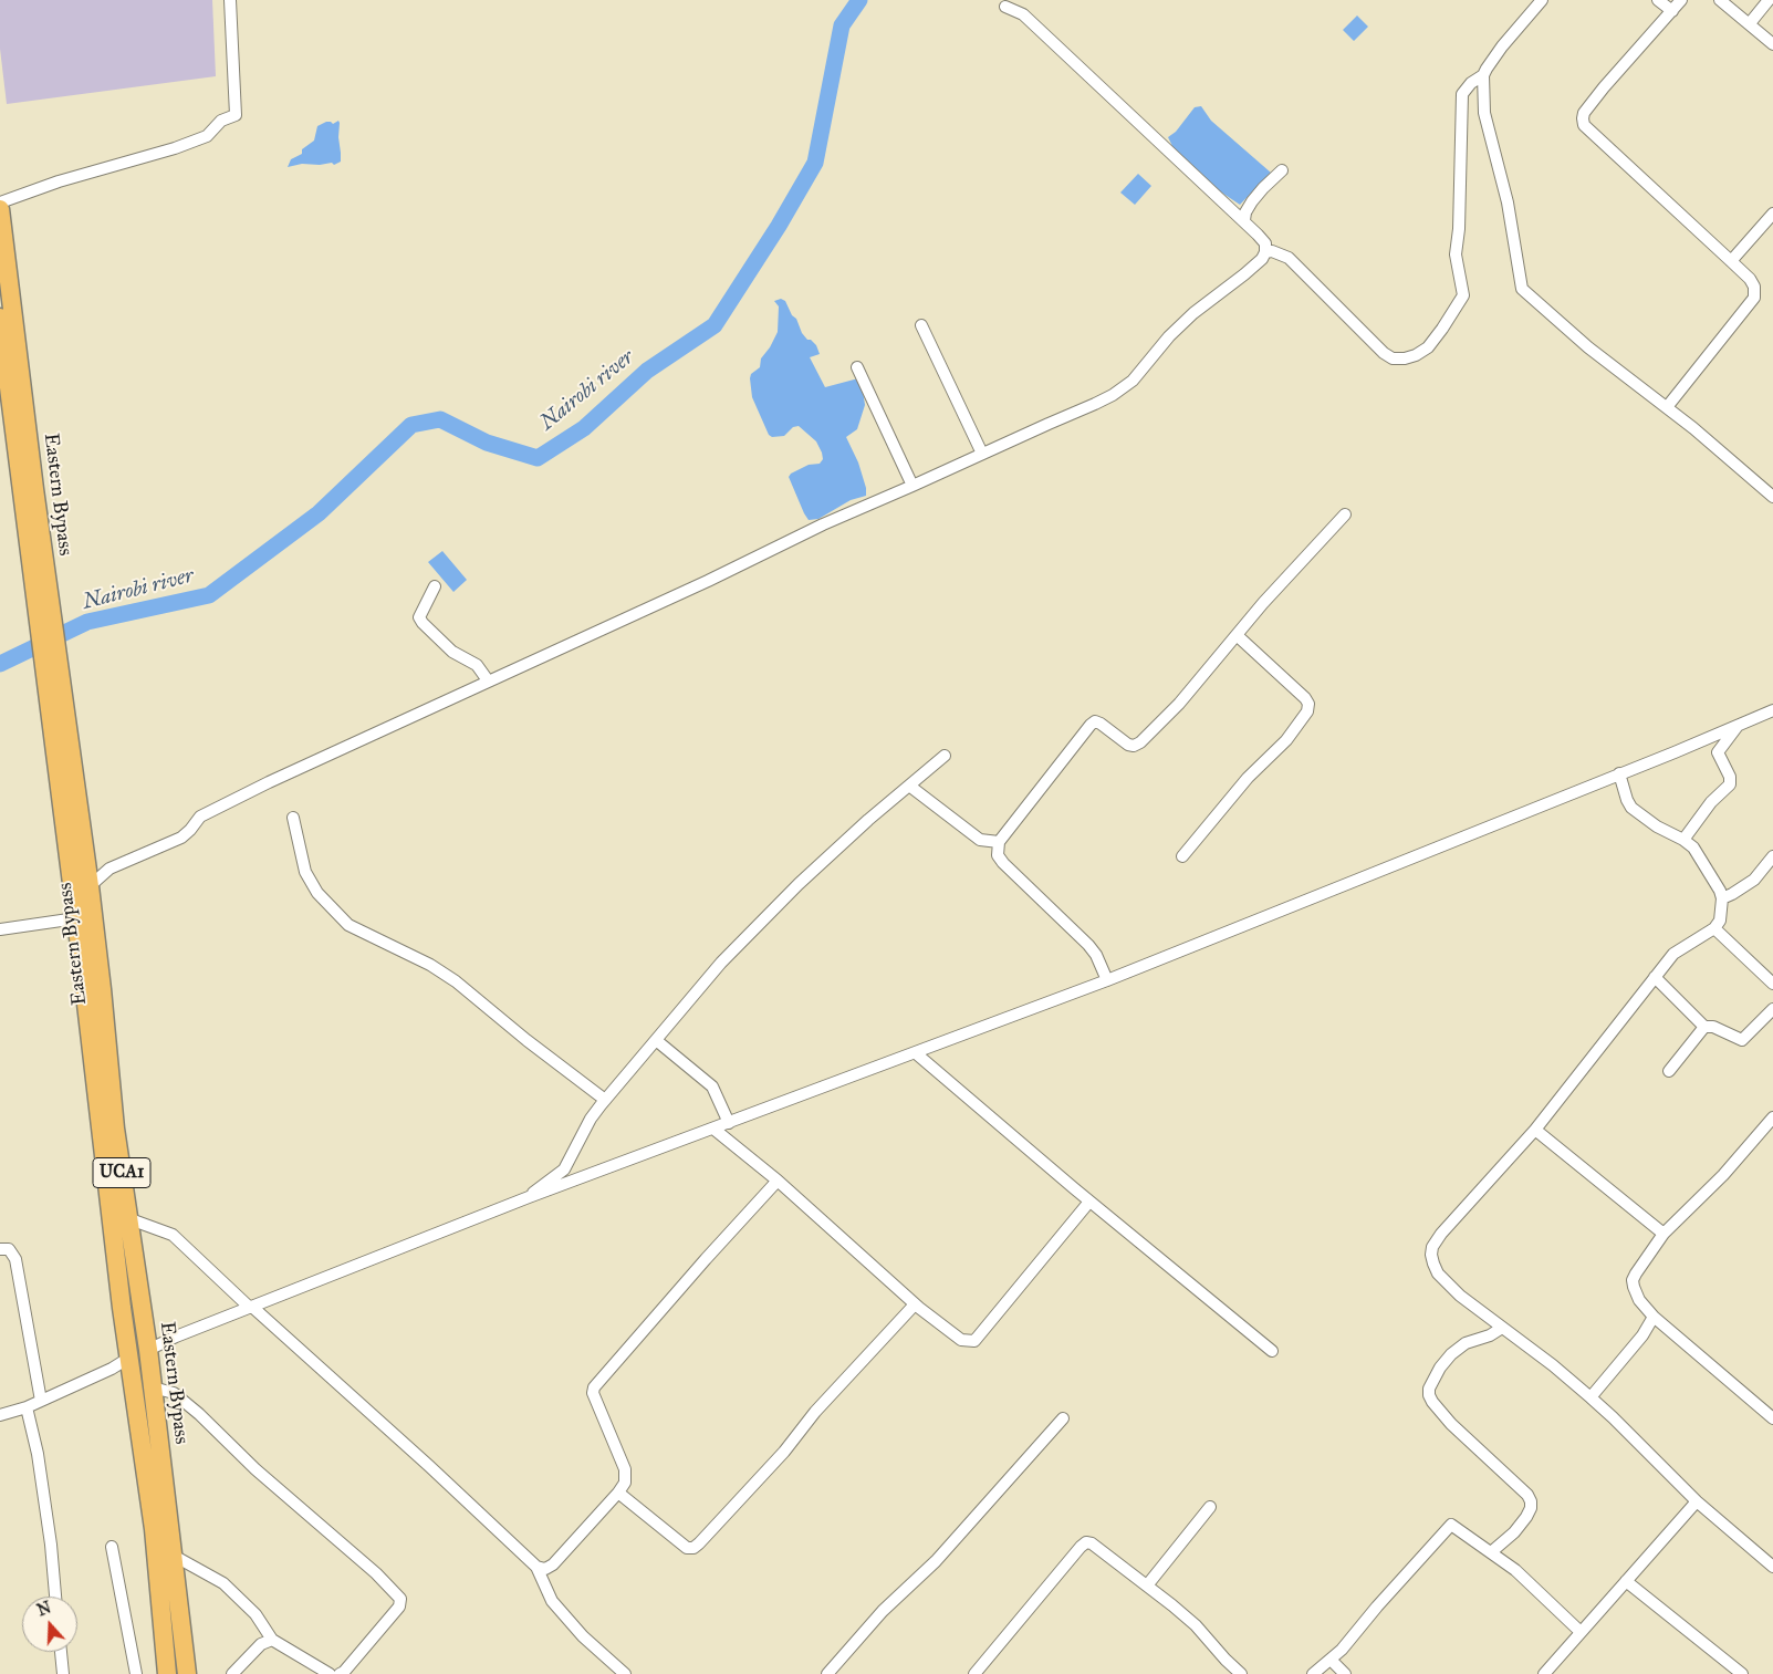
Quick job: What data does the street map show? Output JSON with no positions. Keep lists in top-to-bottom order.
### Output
{
  "streets": {
    "main road": ["Eastern Bypass", "UCA1"]
  },
  "water": ["Nairobi river"],
  "north": "top"
}
